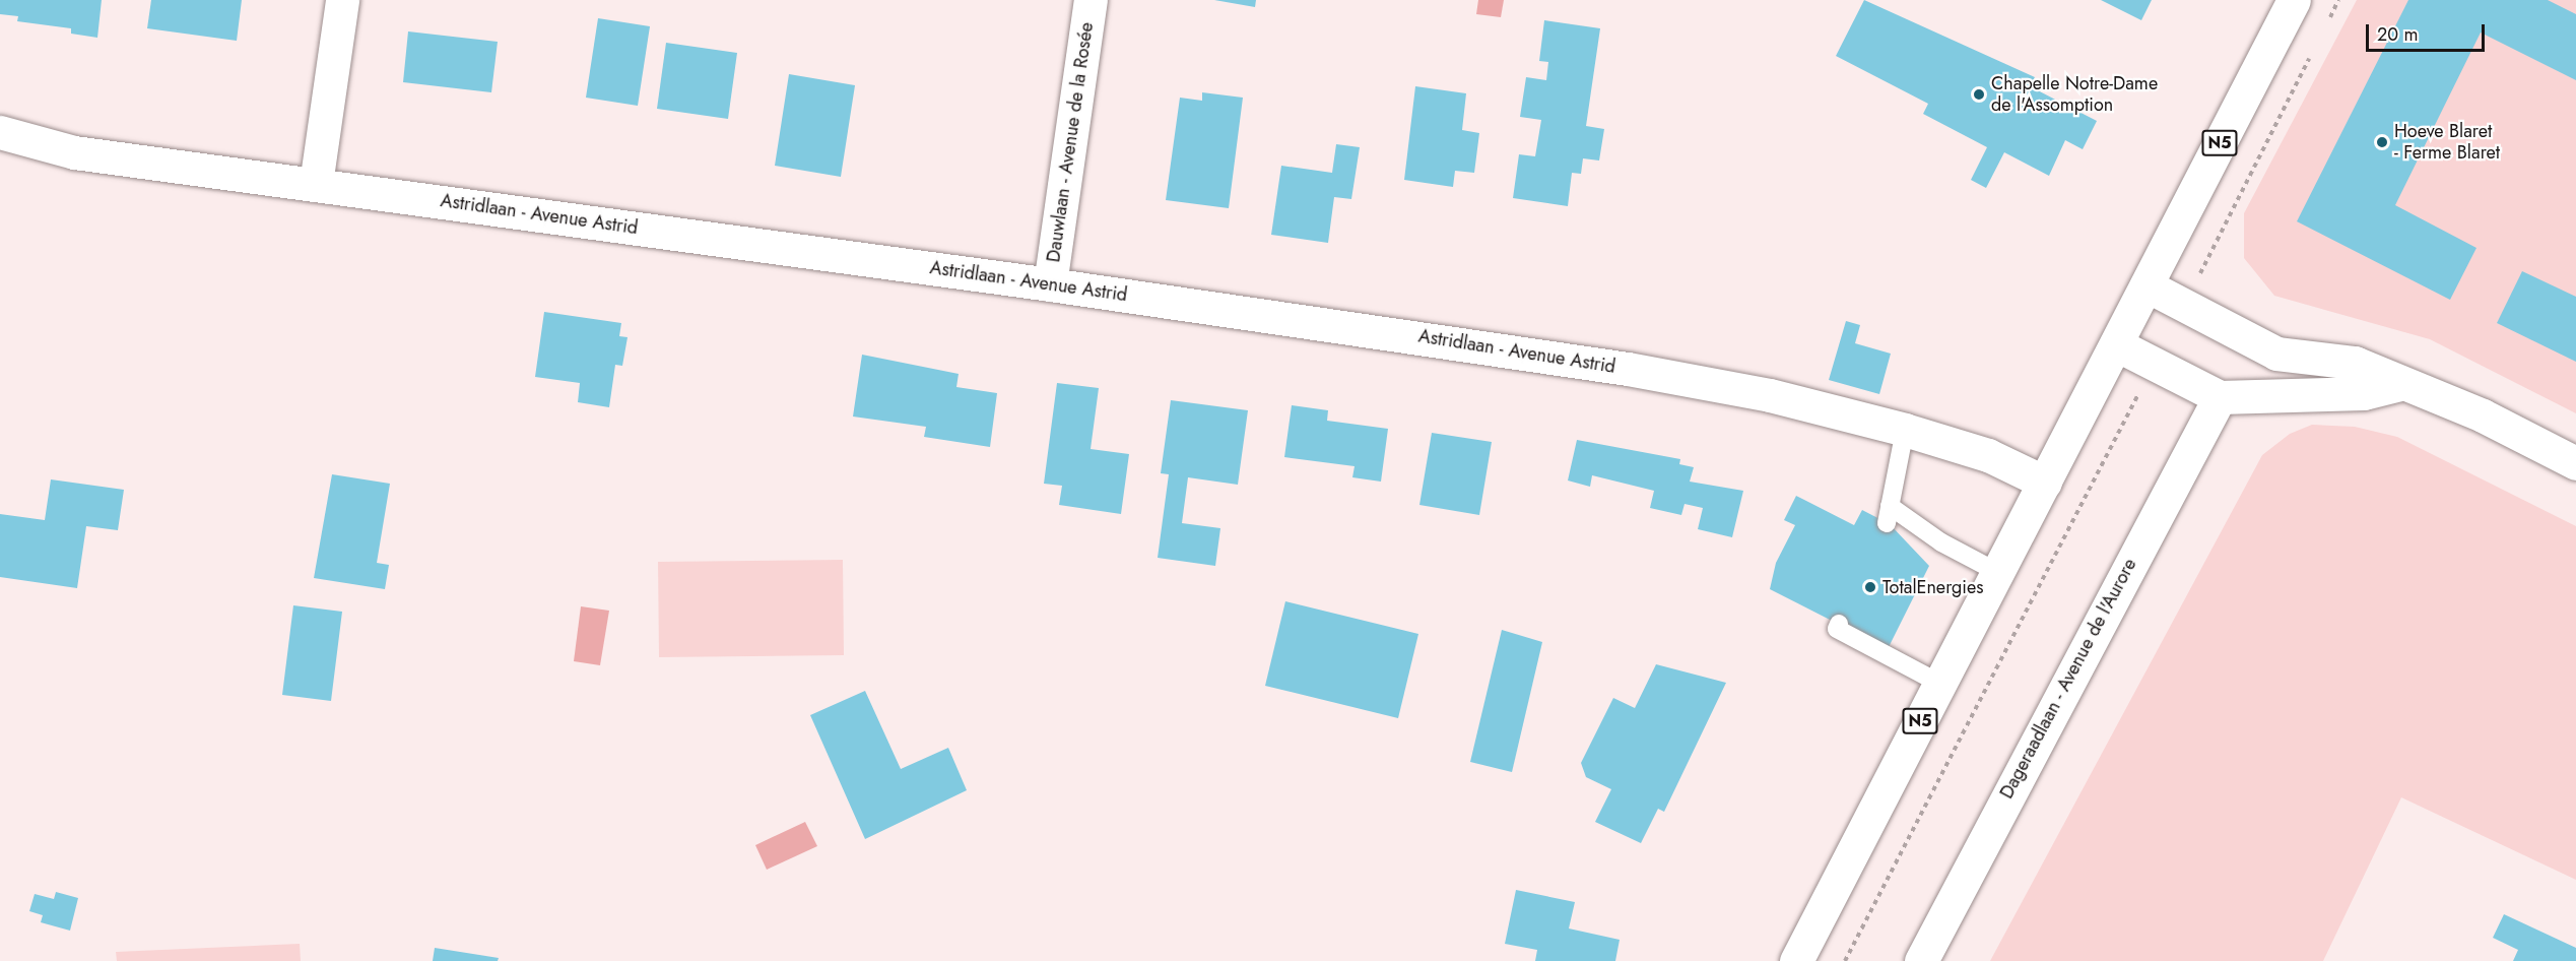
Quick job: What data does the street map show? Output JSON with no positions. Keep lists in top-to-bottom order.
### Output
{
  "streets": {
    "street": [
      "Dauwlaan - Avenue de la Rosée",
      "N5",
      "Astridlaan - Avenue Astrid",
      "Dageraadlaan - Avenue de l'Aurore"
    ]
  },
  "crossings": [
    ["Dauwlaan - Avenue de la Rosée", "Astridlaan - Avenue Astrid"],
    ["N5", "Astridlaan - Avenue Astrid"]
  ],
  "places": ["Chapelle Notre-Dame de l'Assomption", "Hoeve Blaret - Ferme Blaret", "TotalEnergies"],
  "scale_bar": "20 m"
}
